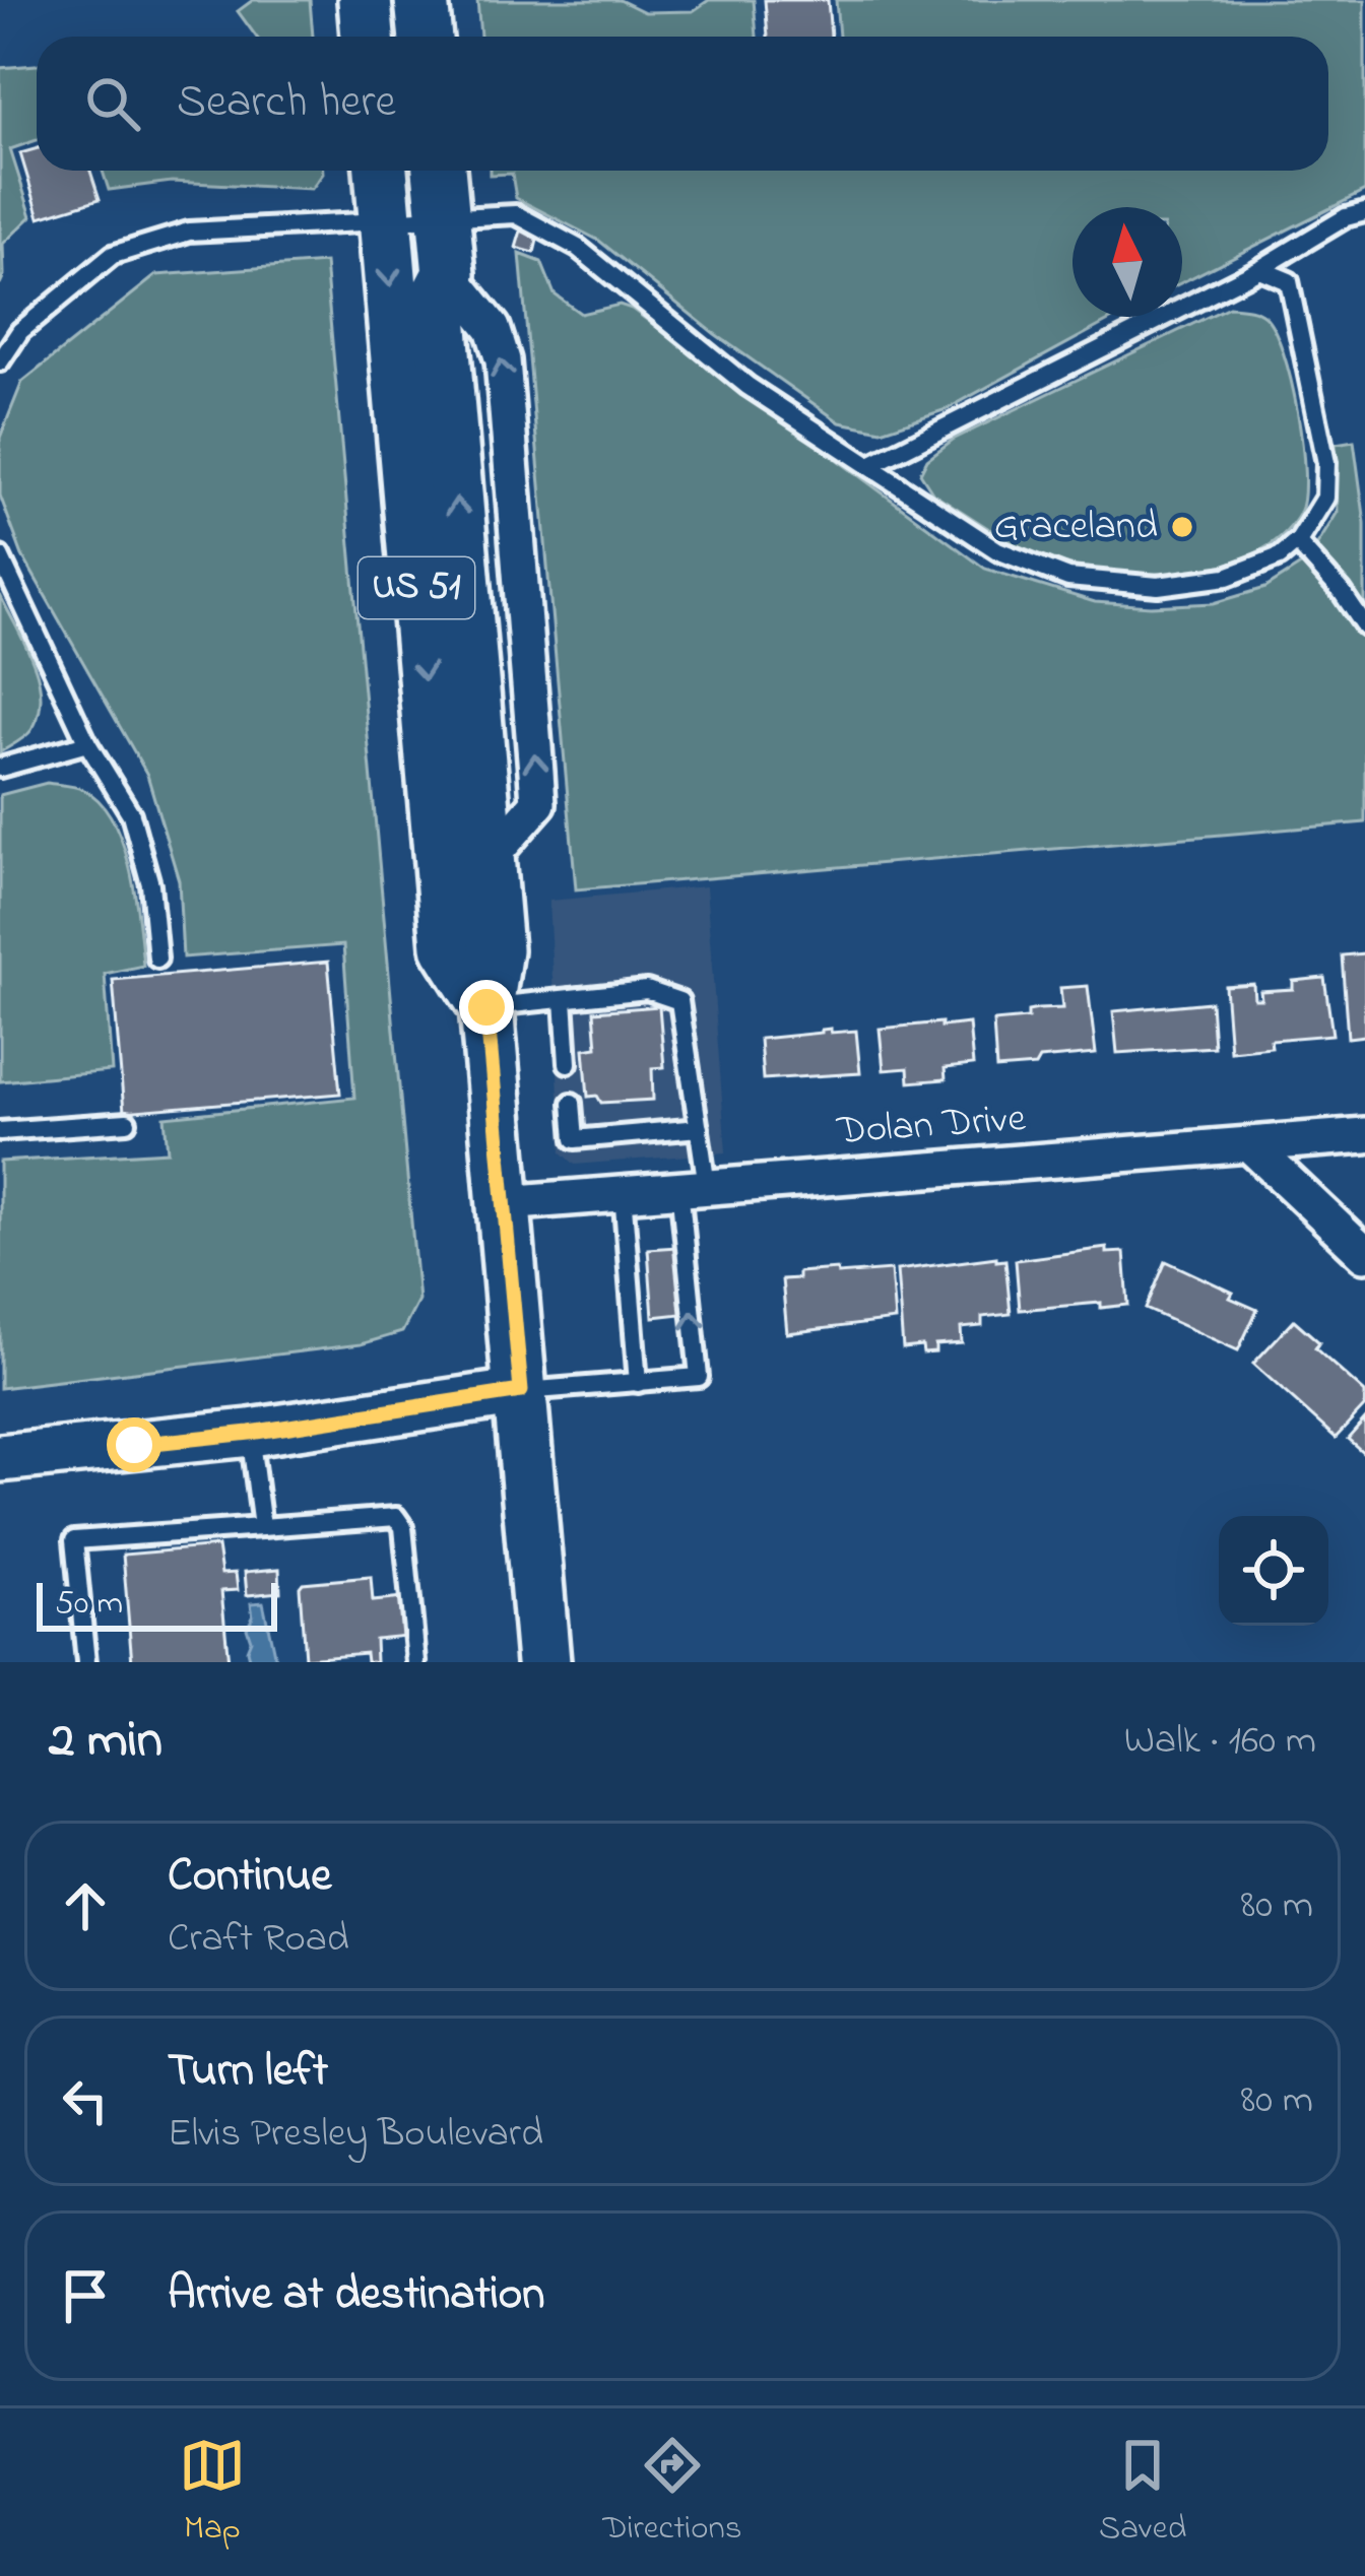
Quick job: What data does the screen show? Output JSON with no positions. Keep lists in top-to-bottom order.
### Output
{
  "streets": {
    "main road": ["US 51"],
    "street": ["Dolan Drive"]
  },
  "crossings": [
    ["US 51", "Dolan Drive"]
  ],
  "places": ["Graceland"],
  "scale_bar": "50 m",
  "north": "top",
  "page": {
    "search": "Search here",
    "scale": "50 m",
    "heading": ["2 min", "Walk · 160 m"],
    "list": [
      ["Continue", "Craft Road", "80 m"],
      ["Turn left", "Elvis Presley Boulevard", "80 m"],
      "Arrive at destination"
    ],
    "nav": ["Map", "Directions", "Saved"]
  }
}
